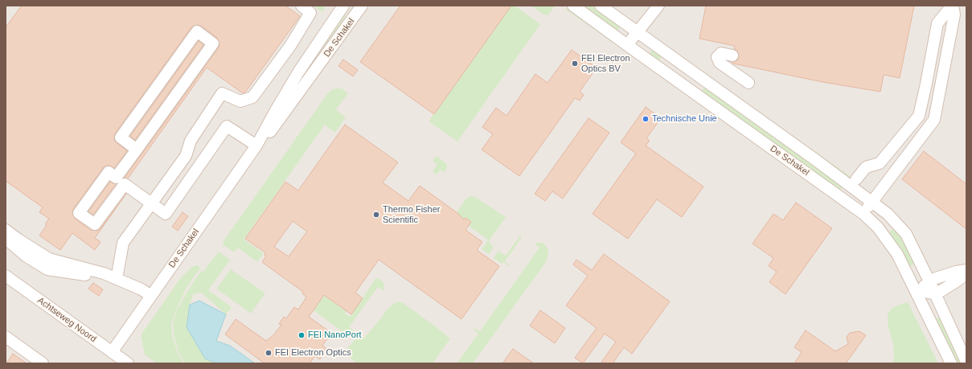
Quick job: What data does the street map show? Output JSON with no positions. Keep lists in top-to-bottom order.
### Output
{
  "streets": {
    "street": ["De Schakel", "Achtseweg Noord"]
  },
  "crossings": [
    ["De Schakel", "Achtseweg Noord"]
  ],
  "places": [
    "FEI Electron Optics BV",
    "Technische Unie",
    "Thermo Fisher Scientific",
    "FEI NanoPort",
    "FEI Electron Optics"
  ]
}
